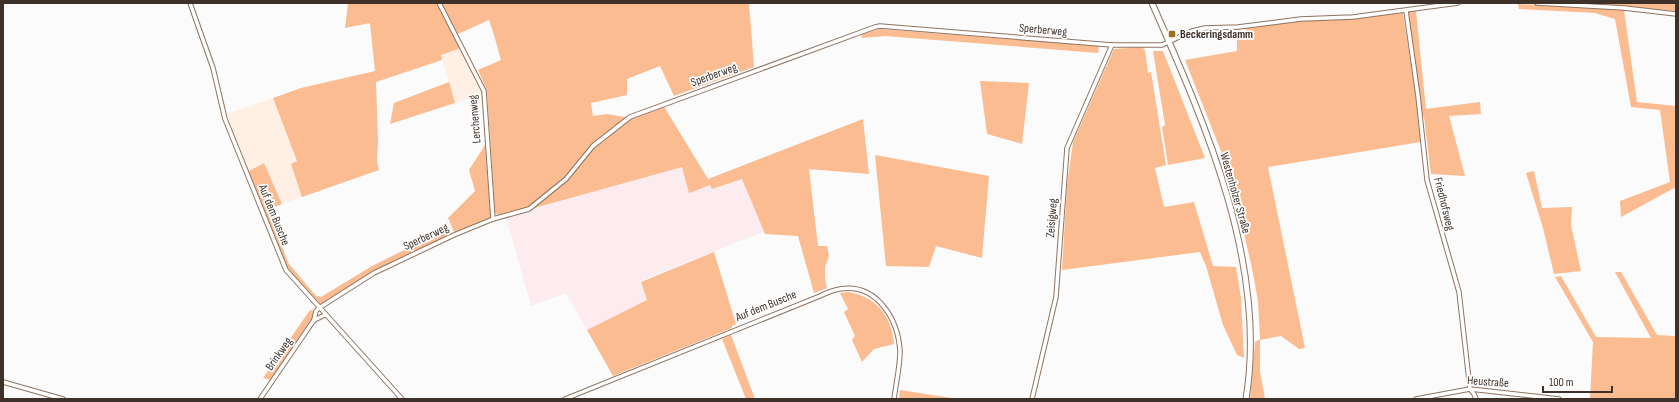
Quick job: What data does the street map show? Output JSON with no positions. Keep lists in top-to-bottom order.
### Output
{
  "streets": {
    "main road": ["Westenholzer Straße"],
    "street": [
      "Sperberweg",
      "Lerchenweg",
      "Friedhofsweg",
      "Auf dem Busche",
      "Zeisigweg",
      "Brinkweg",
      "Heustraße"
    ]
  },
  "crossings": [
    ["Sperberweg", "Lerchenweg"],
    ["Sperberweg", "Westenholzer Straße"],
    ["Sperberweg", "Auf dem Busche"],
    ["Sperberweg", "Zeisigweg"],
    ["Sperberweg", "Brinkweg"],
    ["Friedhofsweg", "Heustraße"],
    ["Auf dem Busche", "Brinkweg"]
  ],
  "places": {
    "transit": ["Beckeringsdamm"]
  },
  "scale_bar": "100 m"
}
